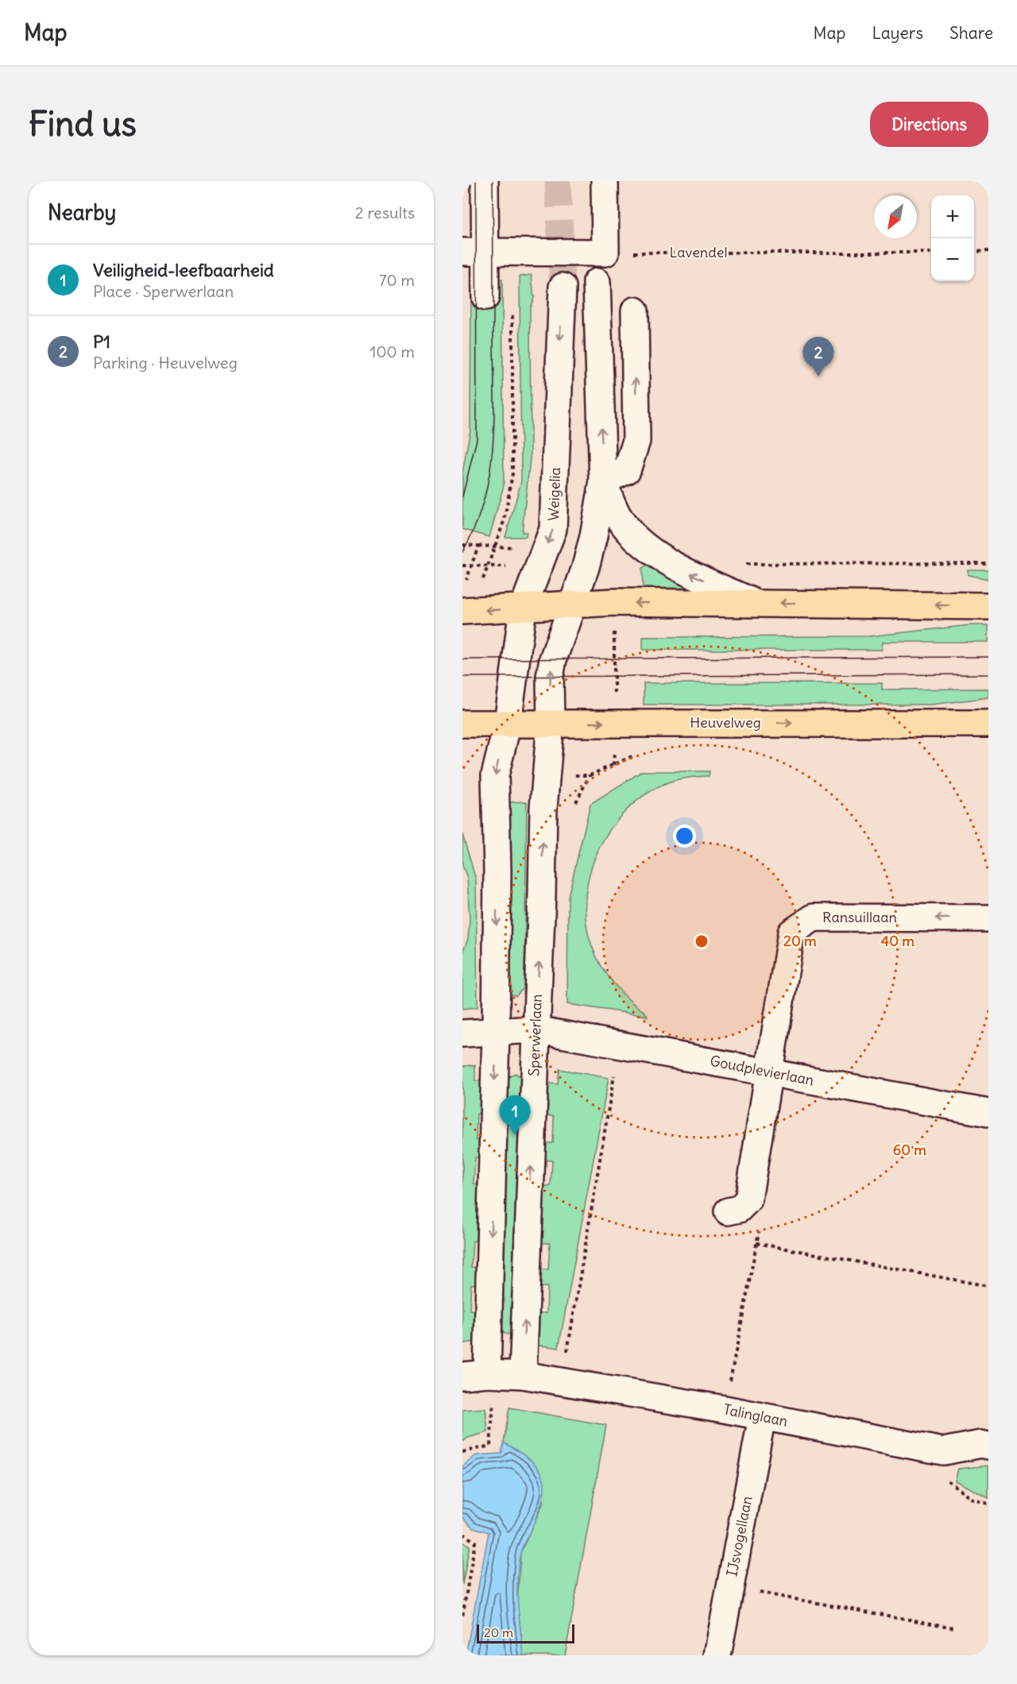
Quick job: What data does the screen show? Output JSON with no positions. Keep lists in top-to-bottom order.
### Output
{
  "streets": {
    "main road": ["Heuvelweg"],
    "street": [
      "Weigelia",
      "Ransuillaan",
      "Sperwerlaan",
      "Goudplevierlaan",
      "Talinglaan",
      "IJsvogellaan"
    ],
    "path": ["Lavendel"]
  },
  "crossings": [
    ["Weigelia", "Heuvelweg"],
    ["Heuvelweg", "Sperwerlaan"],
    ["Ransuillaan", "Goudplevierlaan"],
    ["Sperwerlaan", "Goudplevierlaan"],
    ["Sperwerlaan", "Talinglaan"],
    ["Talinglaan", "IJsvogellaan"]
  ],
  "scale_bar": "20 m",
  "north": "bottom left",
  "page": {
    "header": "Map",
    "nav": ["Map", "Layers", "Share"],
    "buttons": "Directions",
    "title": "Find us",
    "heading": ["Nearby", "2 results"],
    "map_buttons": ["+", "−"],
    "list": [
      {
        "mark": "1",
        "name": "Veiligheid-leefbaarheid",
        "note": "Place · Sperwerlaan",
        "value": "70 m"
      },
      {
        "mark": "2",
        "name": "P1",
        "note": "Parking · Heuvelweg",
        "value": "100 m"
      }
    ],
    "pins": ["2", "1"],
    "scale": "20 m"
  },
  "rings": ["20 m", "40 m", "60 m"]
}
